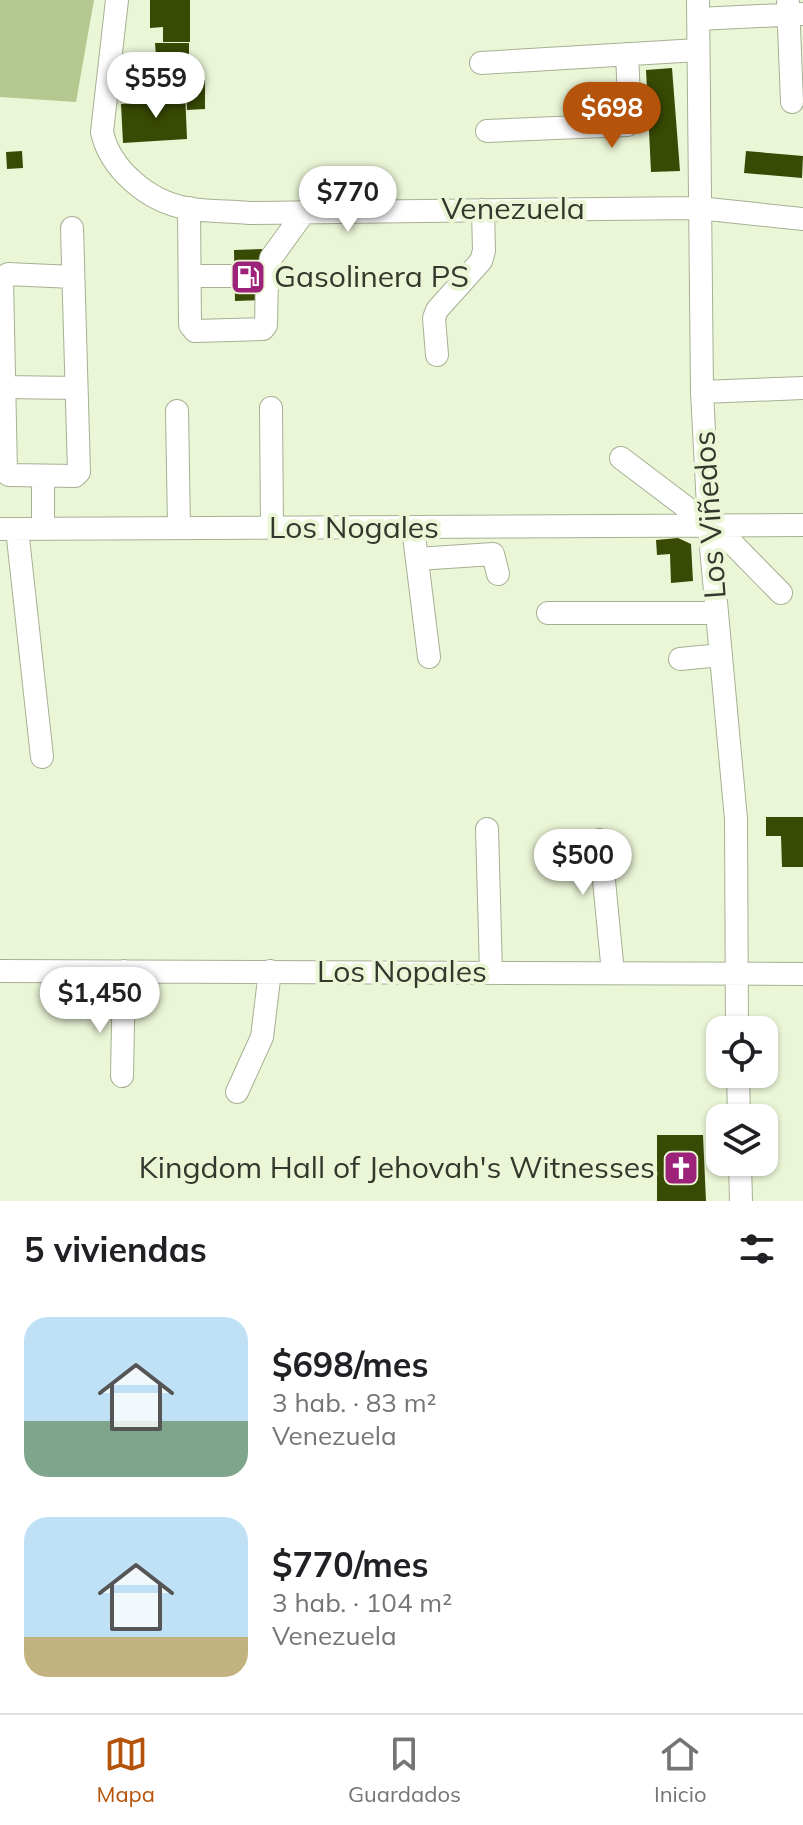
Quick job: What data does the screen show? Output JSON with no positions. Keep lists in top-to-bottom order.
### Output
{
  "streets": {
    "street": [
      "Venezuela",
      "Los Viñedos",
      "Los Nogales",
      "Los Nopales"
    ]
  },
  "crossings": [
    ["Venezuela", "Los Viñedos"],
    ["Los Viñedos", "Los Nogales"],
    ["Los Viñedos", "Los Nopales"]
  ],
  "places": {
    "fuel station": ["Gasolinera PS"],
    "church": ["Kingdom Hall of Jehovah's Witnesses"]
  },
  "page": {
    "price": [
      "$559",
      "$698",
      "$770",
      "$500",
      "$1,450"
    ],
    "heading": "5 viviendas",
    "list": [
      {
        "name": "$698/mes",
        "note": "3 hab. · 83 m² · Venezuela"
      },
      {
        "name": "$770/mes",
        "note": "3 hab. · 104 m² · Venezuela"
      }
    ],
    "tabs": ["Mapa", "Guardados", "Inicio"]
  }
}
